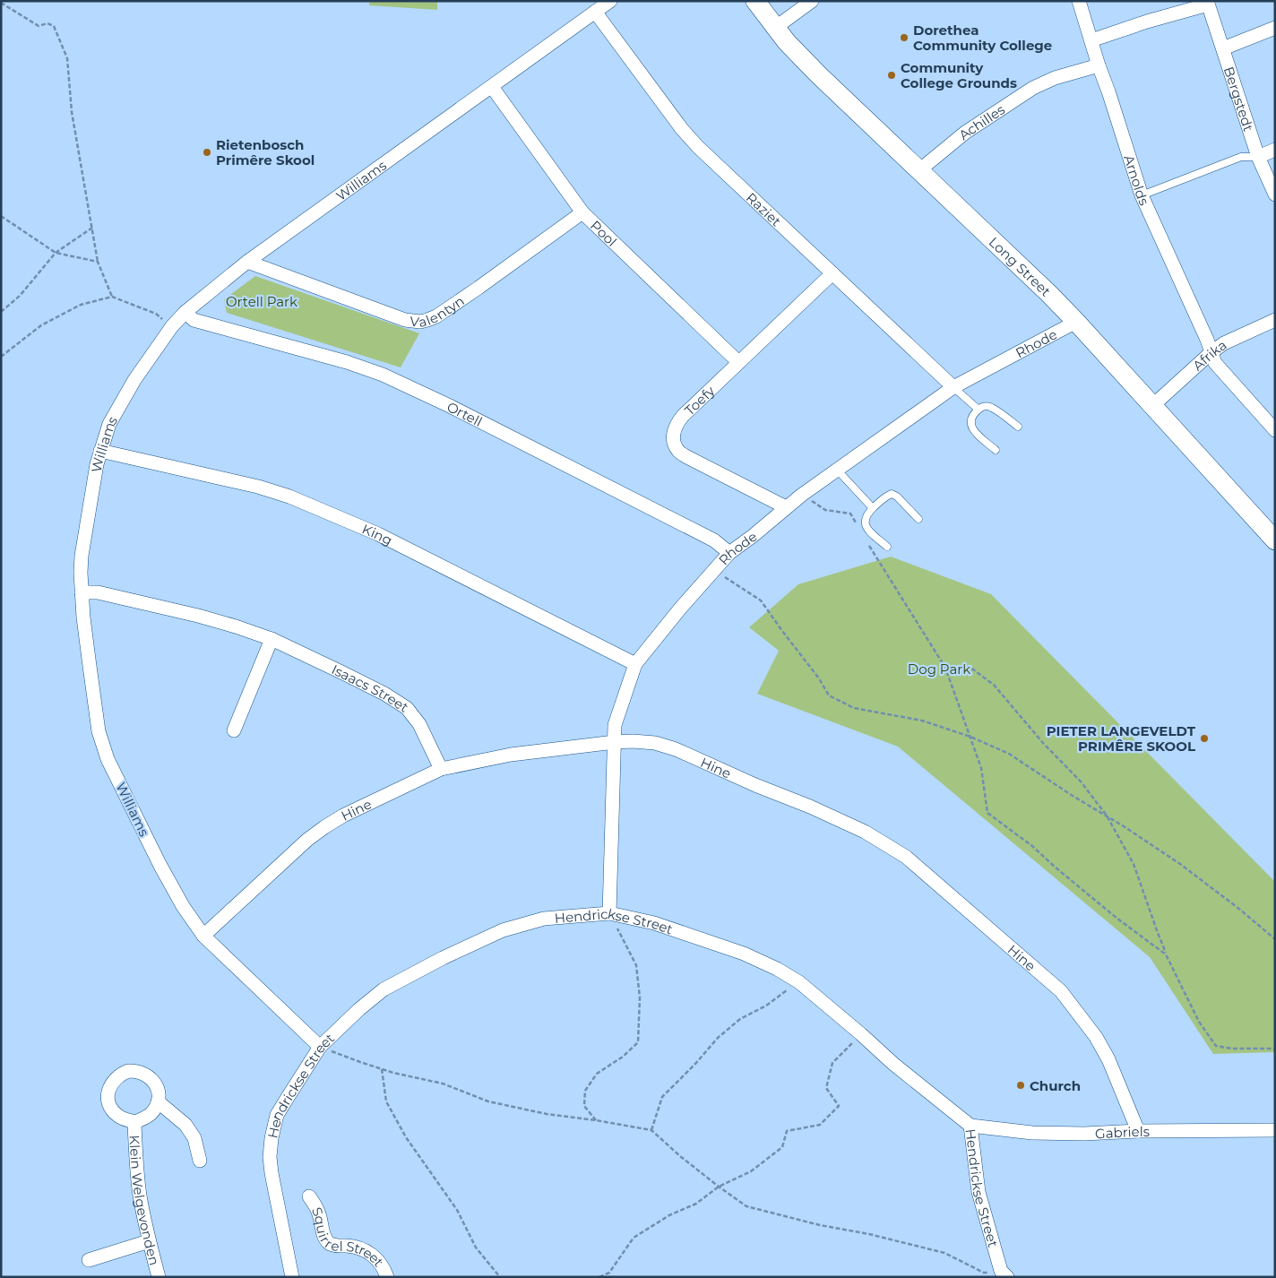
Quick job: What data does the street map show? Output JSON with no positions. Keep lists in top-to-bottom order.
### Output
{
  "streets": {
    "street": [
      "Bergstedt",
      "Achilles",
      "Arnolds",
      "Williams",
      "Raziet",
      "Pool",
      "Long Street",
      "Valentyn",
      "Rhode",
      "Afrika",
      "Toefy",
      "Ortell",
      "King",
      "Isaacs Street",
      "Hine",
      "Hendrickse Street",
      "Gabriels",
      "Klein Welgevonden",
      "Squirrel Street"
    ]
  },
  "crossings": [
    ["Achilles", "Arnolds"],
    ["Achilles", "Long Street"],
    ["Arnolds", "Afrika"],
    ["Williams", "Raziet"],
    ["Williams", "Pool"],
    ["Williams", "Valentyn"],
    ["Williams", "Ortell"],
    ["Williams", "King"],
    ["Williams", "Isaacs Street"],
    ["Williams", "Hine"],
    ["Williams", "Hendrickse Street"],
    ["Raziet", "Rhode"],
    ["Raziet", "Toefy"],
    ["Pool", "Valentyn"],
    ["Pool", "Toefy"],
    ["Long Street", "Rhode"],
    ["Long Street", "Afrika"],
    ["Rhode", "Toefy"],
    ["Rhode", "Ortell"],
    ["Rhode", "King"],
    ["Rhode", "Hine"],
    ["Rhode", "Hendrickse Street"],
    ["Isaacs Street", "Hine"],
    ["Hine", "Gabriels"],
    ["Hendrickse Street", "Gabriels"]
  ],
  "parks": ["Ortell Park", "Dog Park"],
  "places": [
    "Dorethea Community College",
    "Community College Grounds",
    "Rietenbosch Primêre Skool",
    "PIETER LANGEVELDT PRIMÊRE SKOOL",
    "Church"
  ]
}
